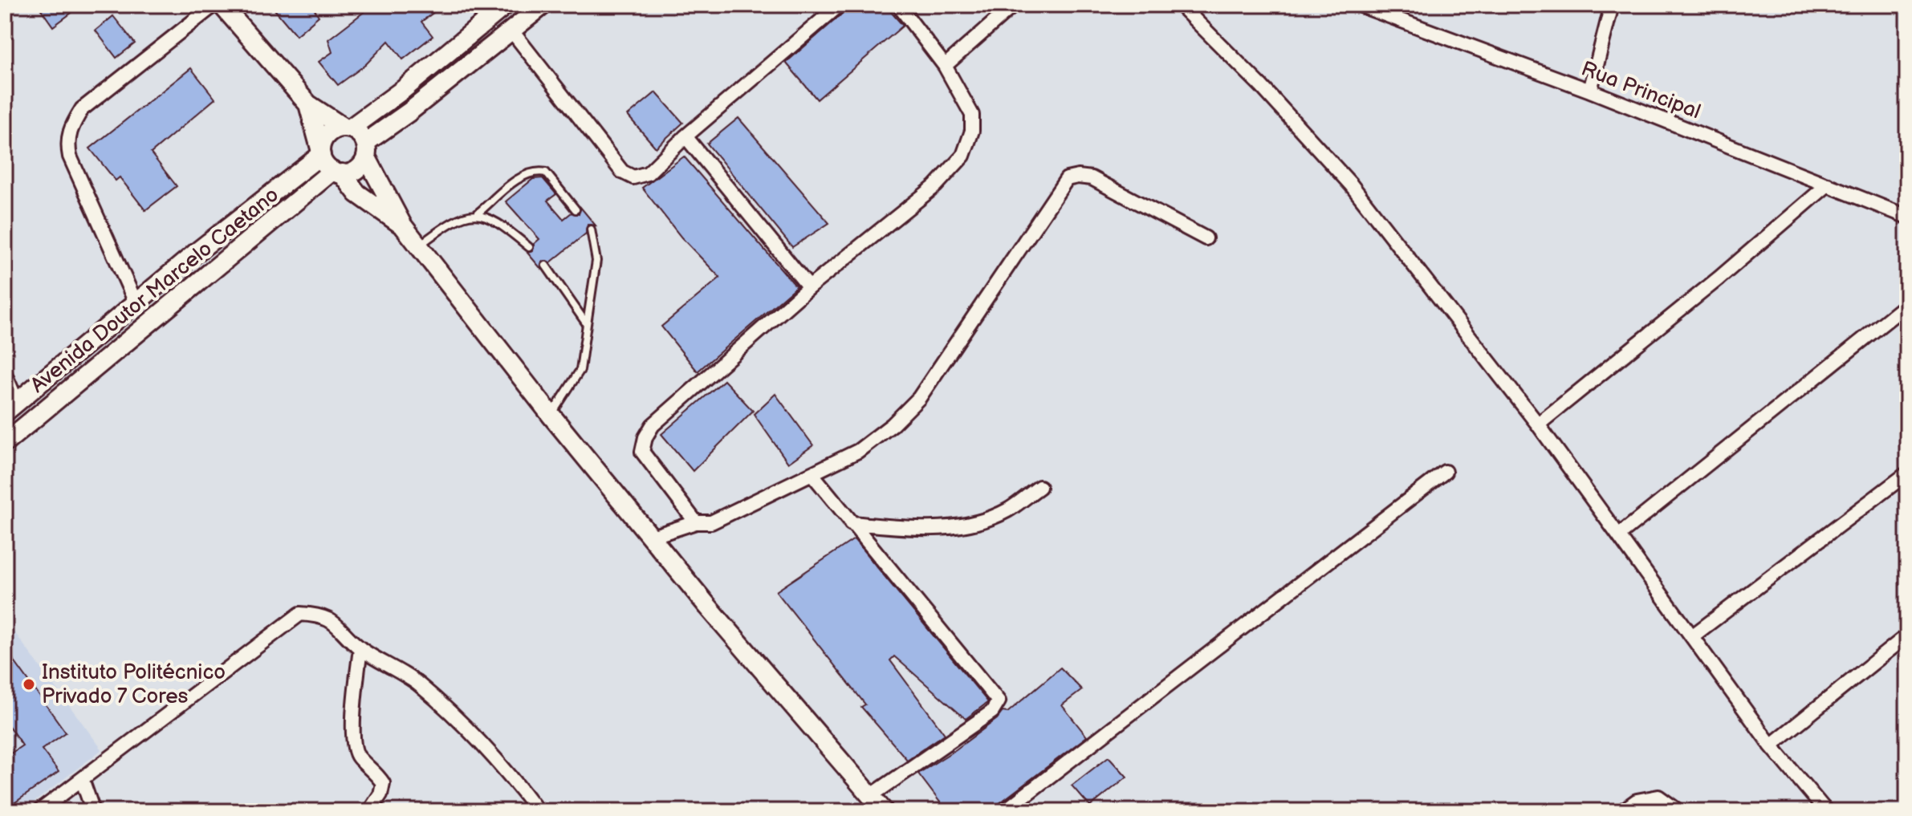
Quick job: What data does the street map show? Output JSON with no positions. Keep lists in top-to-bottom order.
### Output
{
  "streets": {
    "main road": ["Avenida Doutor Marcelo Caetano"],
    "street": ["Rua Principal"]
  },
  "places": ["Instituto Politécnico Privado 7 Cores"]
}
